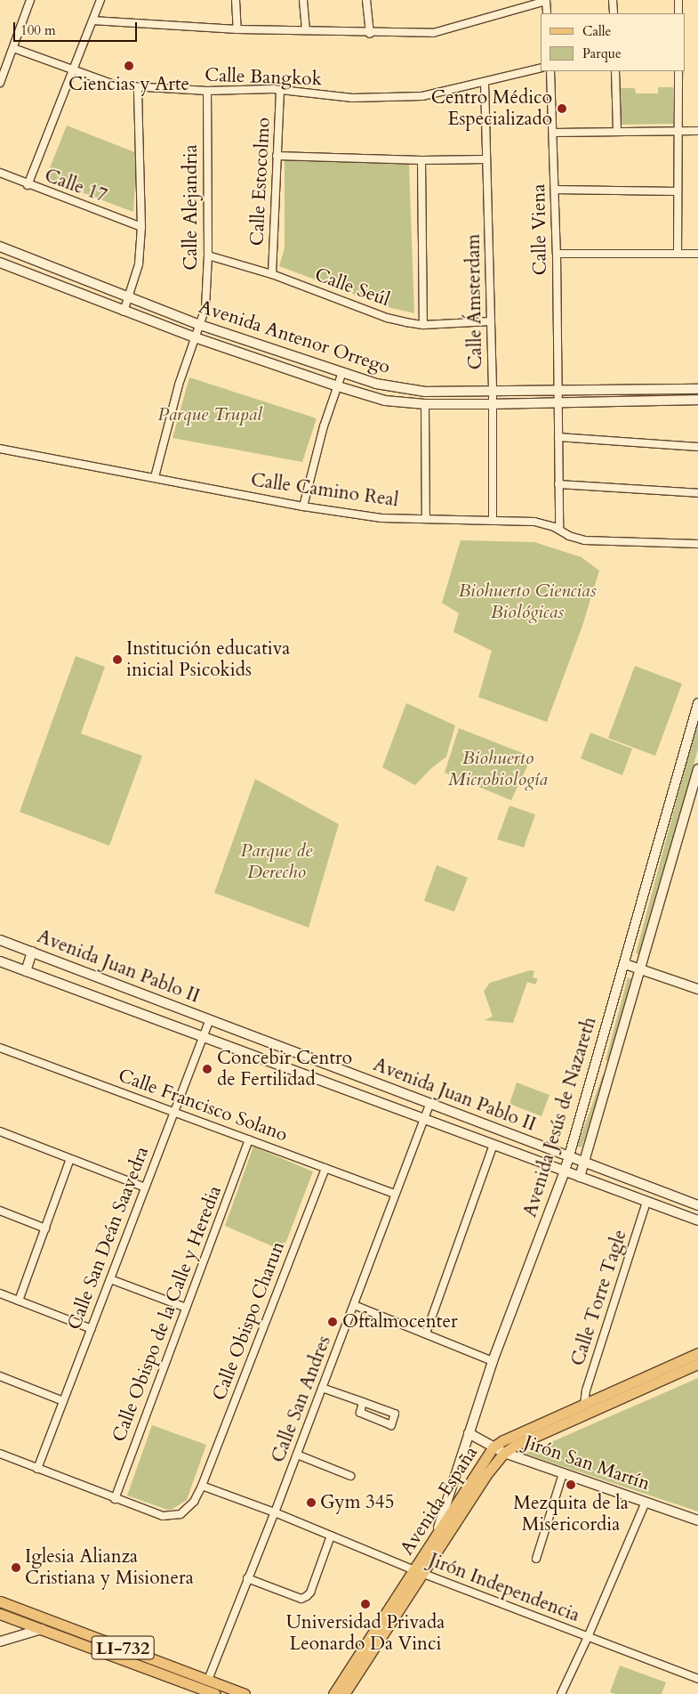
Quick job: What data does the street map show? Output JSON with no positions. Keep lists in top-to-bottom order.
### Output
{
  "streets": {
    "main road": [
      "Avenida Antenor Orrego",
      "Avenida Juan Pablo II",
      "Avenida Jesús de Nazareth",
      "Jirón San Martín",
      "Avenida España",
      "LI-732"
    ],
    "street": [
      "Calle Bangkok",
      "Calle Estocolmo",
      "Calle 17",
      "Calle Alejandria",
      "Calle Viena",
      "Calle Seúl",
      "Calle Ámsterdam",
      "Calle Camino Real",
      "Calle Francisco Solano",
      "Calle San Deán Saavedra",
      "Calle Torre Tagle",
      "Calle Obispo de la Calle y Heredia",
      "Calle Obispo Charun",
      "Calle San Andres",
      "Jirón Independencia"
    ]
  },
  "crossings": [
    ["Calle Bangkok", "Calle Estocolmo"],
    ["Calle Bangkok", "Calle Alejandria"],
    ["Calle Bangkok", "Calle Ámsterdam"],
    ["Calle Estocolmo", "Calle Seúl"],
    ["Calle Alejandria", "Calle Seúl"],
    ["Calle Alejandria", "Avenida Antenor Orrego"],
    ["Calle Alejandria", "Calle Camino Real"],
    ["Calle Viena", "Avenida Antenor Orrego"],
    ["Calle Viena", "Calle Camino Real"],
    ["Calle Seúl", "Calle Ámsterdam"],
    ["Calle Ámsterdam", "Avenida Antenor Orrego"],
    ["Calle Ámsterdam", "Calle Camino Real"],
    ["Avenida Juan Pablo II", "Avenida Jesús de Nazareth"],
    ["Avenida Juan Pablo II", "Calle San Deán Saavedra"],
    ["Avenida Juan Pablo II", "Calle Torre Tagle"],
    ["Avenida Juan Pablo II", "Calle San Andres"],
    ["Calle Francisco Solano", "Calle San Deán Saavedra"],
    ["Calle Francisco Solano", "Calle Obispo de la Calle y Heredia"],
    ["Calle Francisco Solano", "Calle Obispo Charun"],
    ["Calle Francisco Solano", "Calle San Andres"],
    ["Avenida Jesús de Nazareth", "Jirón San Martín"],
    ["Avenida Jesús de Nazareth", "Avenida España"],
    ["Calle San Deán Saavedra", "Calle Obispo Charun"],
    ["Calle Torre Tagle", "Avenida España"],
    ["Calle Obispo de la Calle y Heredia", "Calle Obispo Charun"],
    ["Calle Obispo Charun", "Jirón Independencia"],
    ["Calle San Andres", "Jirón Independencia"],
    ["Calle San Andres", "LI-732"],
    ["Jirón San Martín", "Avenida España"],
    ["Avenida España", "Jirón Independencia"]
  ],
  "parks": [
    "Parque Trupal",
    "Biohuerto Ciencias Biológicas",
    "Biohuerto Microbiología",
    "Parque de Derecho"
  ],
  "places": [
    "Ciencias y Arte",
    "Centro Médico Especializado",
    "Institución educativa inicial Psicokids",
    "Concebir Centro de Fertilidad",
    "Oftalmocenter",
    "Mezquita de la Misericordia",
    "Gym 345",
    "Iglesia Alianza Cristiana y Misionera",
    "Universidad Privada Leonardo Da Vinci"
  ],
  "legend": ["Calle", "Parque"],
  "scale_bar": "100 m"
}
